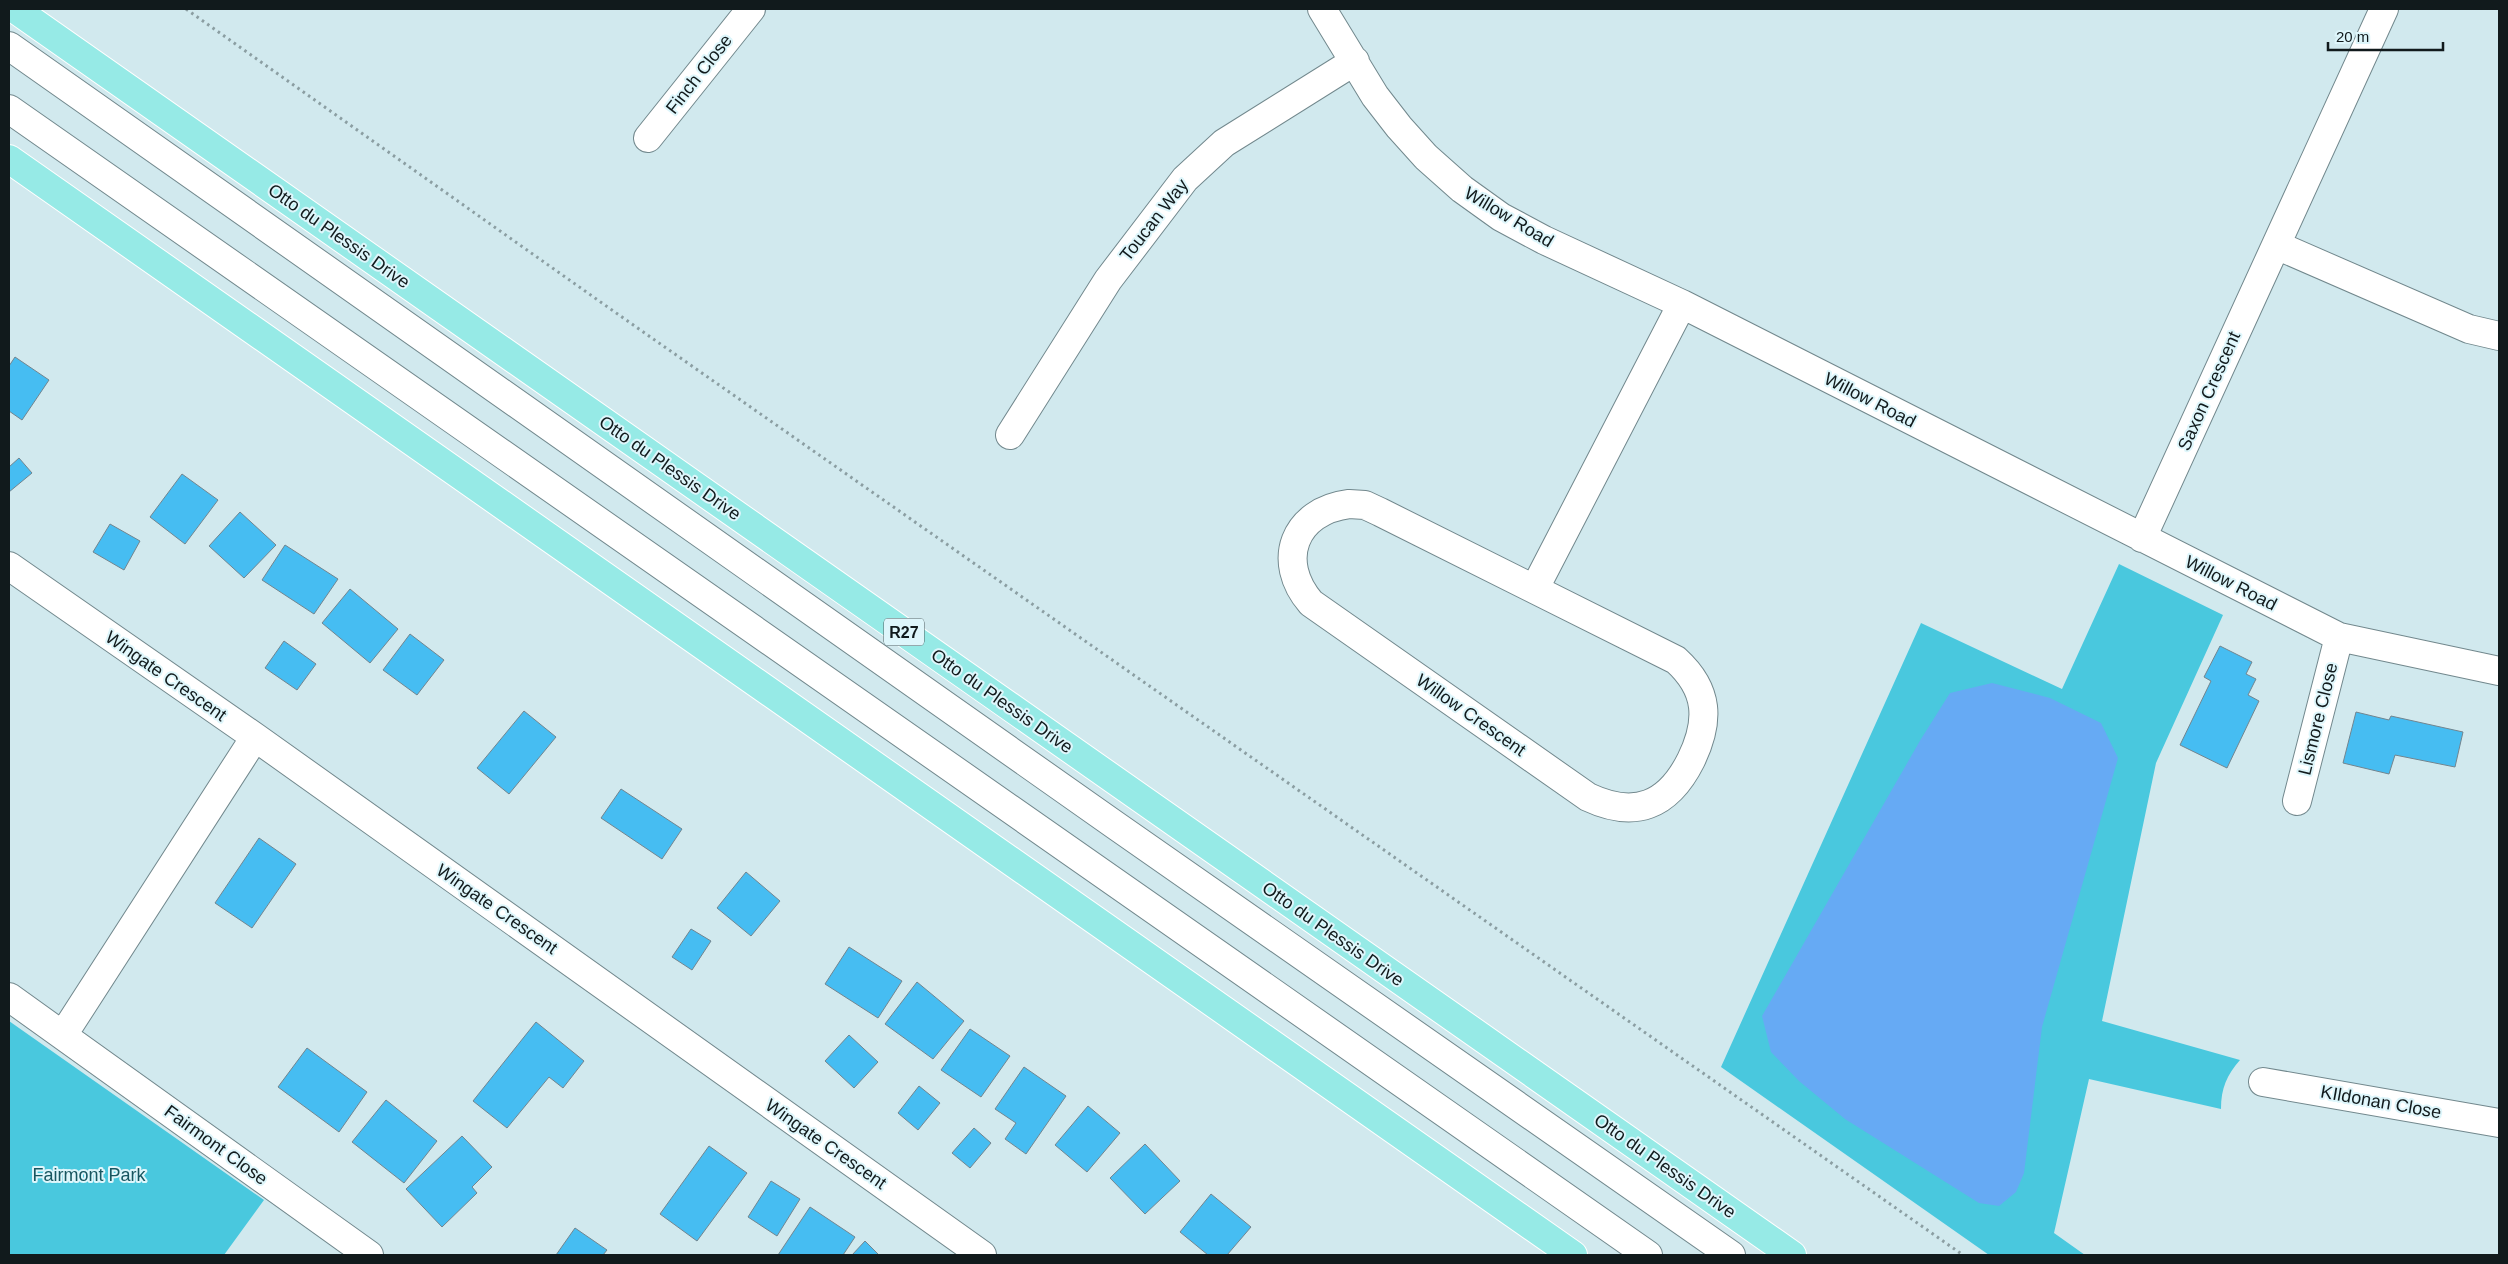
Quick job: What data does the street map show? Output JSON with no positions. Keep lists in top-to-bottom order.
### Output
{
  "streets": {
    "main road": ["Otto du Plessis Drive", "R27"],
    "street": [
      "Finch Close",
      "Willow Road",
      "Toucan Way",
      "Saxon Crescent",
      "Wingate Crescent",
      "Willow Crescent",
      "Lismore Close",
      "KIldonan Close",
      "Fairmont Close"
    ]
  },
  "crossings": [
    ["Willow Road", "Toucan Way"],
    ["Willow Road", "Saxon Crescent"],
    ["Willow Road", "Lismore Close"]
  ],
  "parks": ["Fairmont Park"],
  "scale_bar": "20 m"
}
